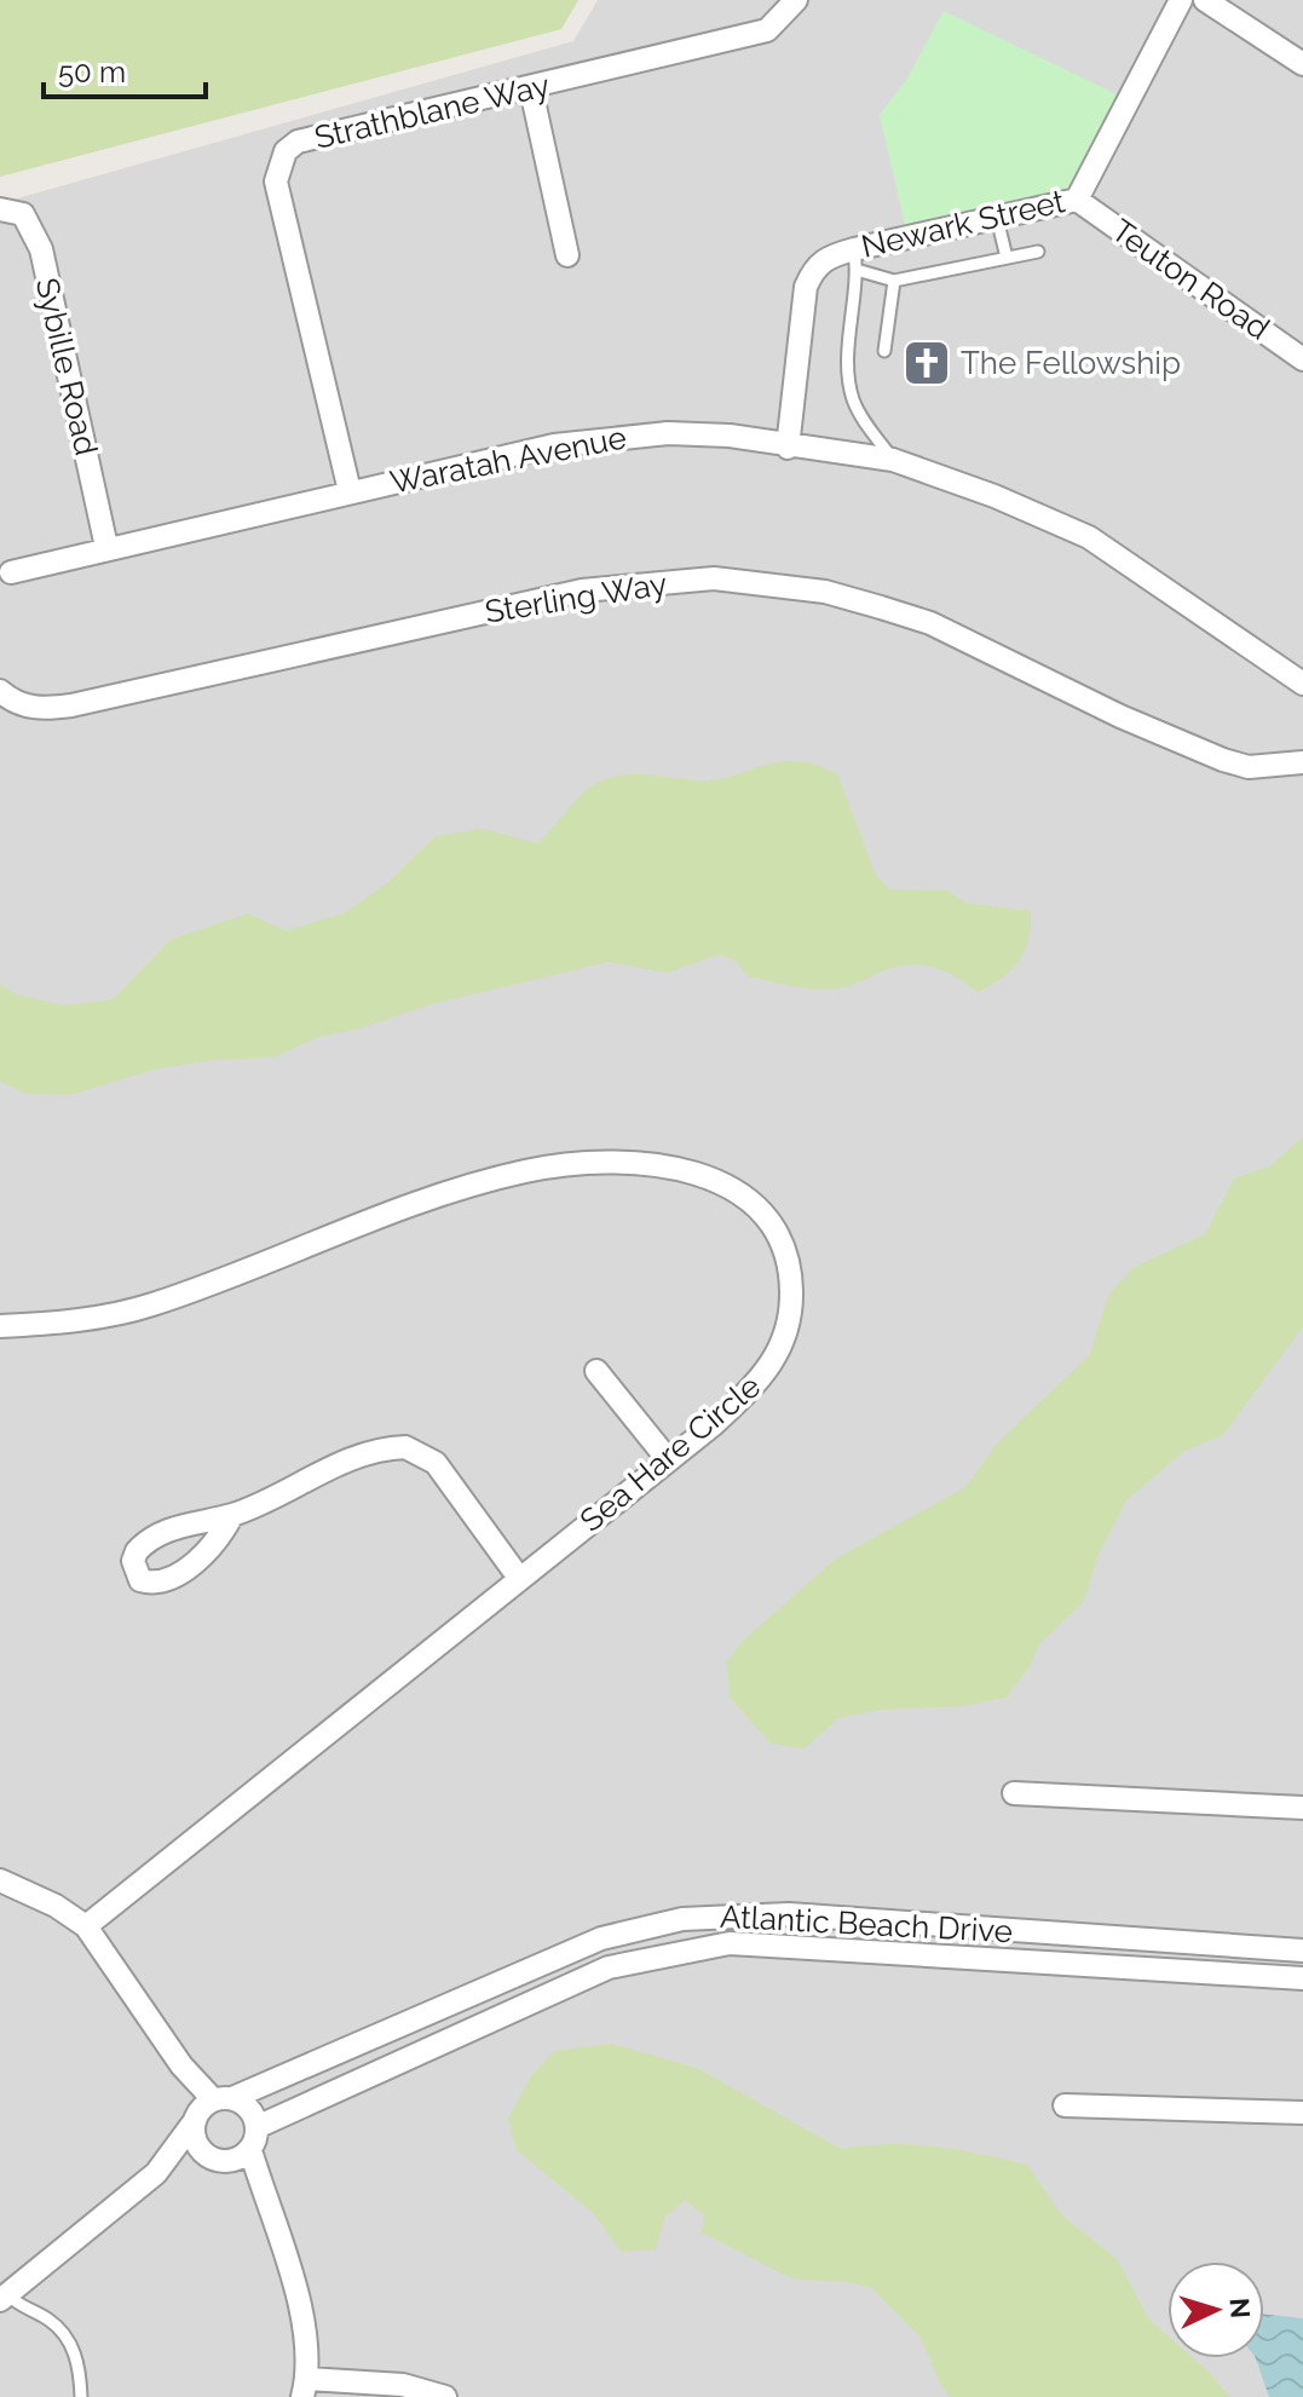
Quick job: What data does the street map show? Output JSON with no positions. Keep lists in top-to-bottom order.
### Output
{
  "streets": {
    "street": [
      "Strathblane Way",
      "Newark Street",
      "Teuton Road",
      "Sybille Road",
      "Waratah Avenue",
      "Sterling Way",
      "Sea Hare Circle",
      "Atlantic Beach Drive"
    ]
  },
  "crossings": [
    ["Strathblane Way", "Waratah Avenue"],
    ["Newark Street", "Teuton Road"],
    ["Newark Street", "Waratah Avenue"],
    ["Sybille Road", "Waratah Avenue"]
  ],
  "places": {
    "church": ["The Fellowship"]
  },
  "scale_bar": "50 m",
  "north": "right"
}
